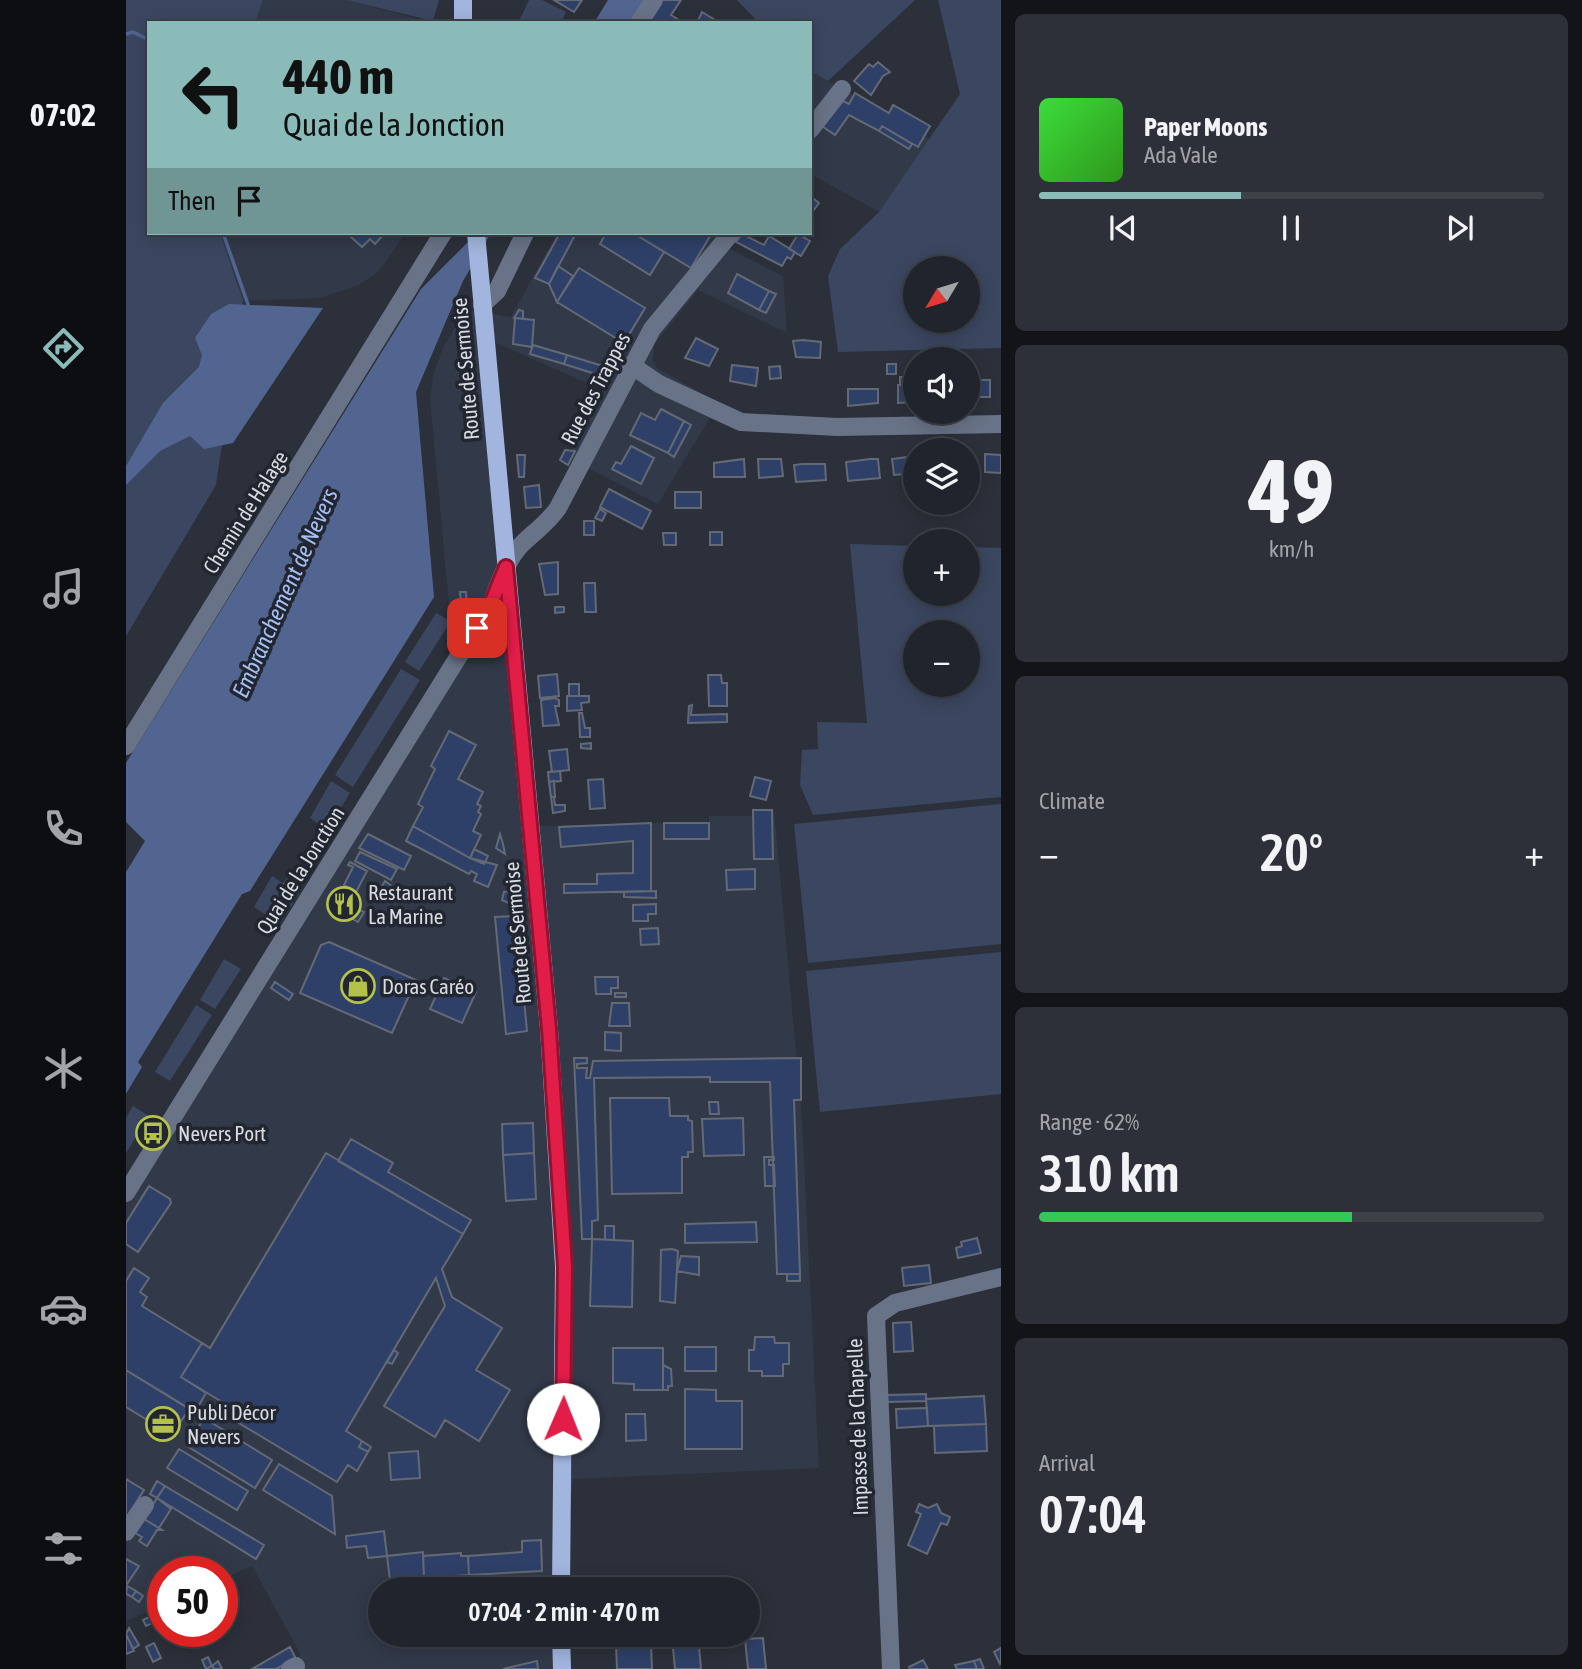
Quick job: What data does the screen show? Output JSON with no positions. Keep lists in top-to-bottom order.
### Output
{
  "streets": {
    "main road": ["Route de Sermoise"],
    "street": [
      "Rue des Trappes",
      "Chemin de Halage",
      "Quai de la Jonction",
      "Impasse de la Chapelle"
    ]
  },
  "crossings": [
    ["Route de Sermoise", "Rue des Trappes"],
    ["Route de Sermoise", "Quai de la Jonction"],
    ["Rue des Trappes", "Quai de la Jonction"]
  ],
  "water": ["Embranchement de Nevers"],
  "places": {
    "restaurant": ["Restaurant La Marine"],
    "shop": ["Doras Caréo"],
    "bus stop": ["Nevers Port"],
    "office": ["Publi Décor Nevers"]
  },
  "north": "bottom left",
  "page": {
    "tabs": "07:02",
    "turn": ["440 m", "Quai de la Jonction"],
    "song": ["Paper Moons", "Ada Vale"],
    "then": "Then",
    "map_buttons": ["+", "−"],
    "tile": [
      ["49", "km/h"],
      "Climate",
      ["Range · 62%", "310 km"],
      ["Arrival", "07:04"]
    ],
    "heat": ["−", "20°", "+"],
    "limit": "50",
    "trip": "07:04 · 2 min · 470 m"
  }
}
